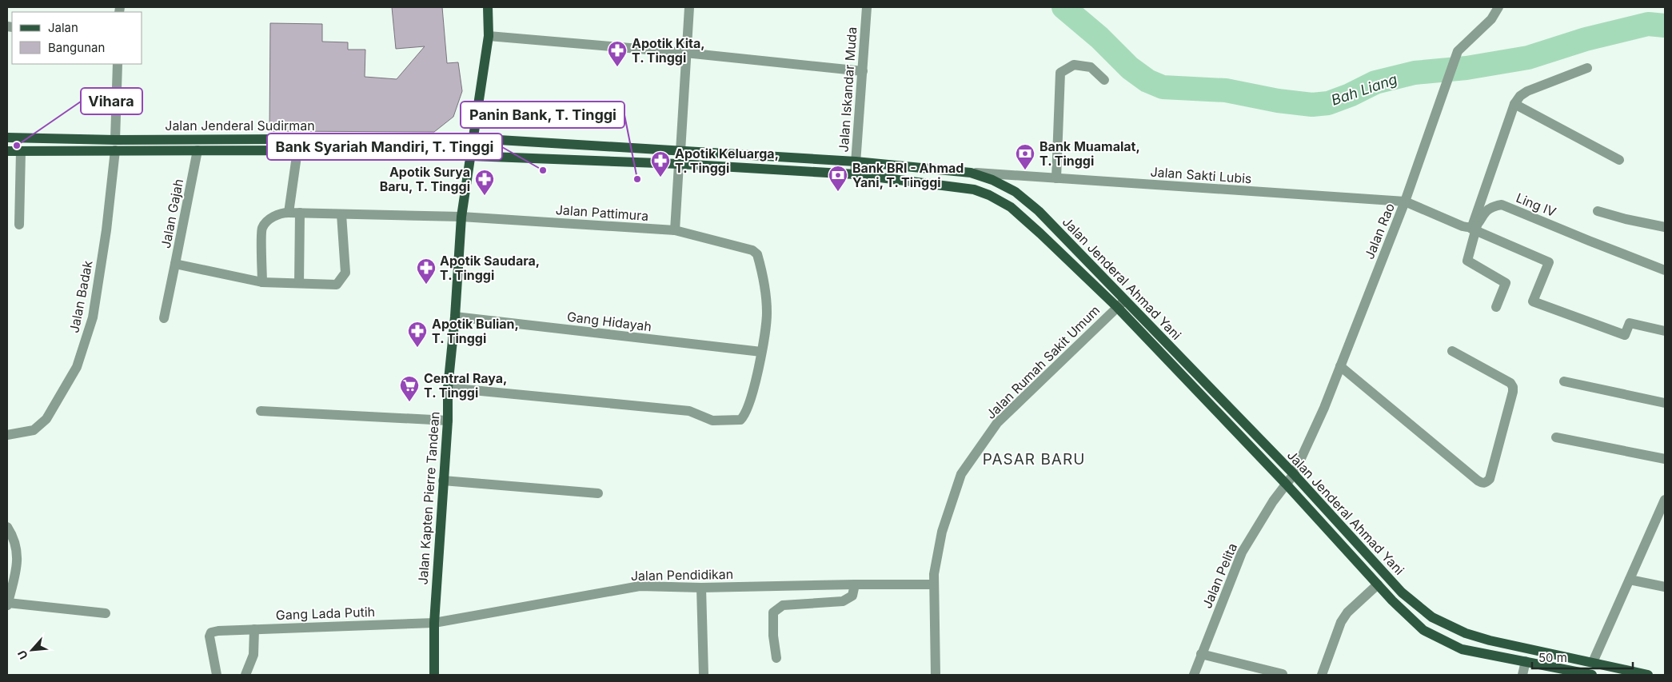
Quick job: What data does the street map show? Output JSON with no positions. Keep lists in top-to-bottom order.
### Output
{
  "streets": {
    "main road": ["Jalan Jenderal Sudirman", "Jalan Jenderal Ahmad Yani", "Jalan Kapten Pierre Tandean"],
    "street": [
      "Jalan Iskandar Muda",
      "Jalan Sakti Lubis",
      "Ling IV",
      "Jalan Pattimura",
      "Jalan Gajah",
      "Jalan Rao",
      "Jalan Badak",
      "Gang Hidayah",
      "Jalan Rumah Sakit Umum",
      "Jalan Pendidikan",
      "Jalan Pelita",
      "Gang Lada Putih"
    ]
  },
  "crossings": [
    ["Jalan Iskandar Muda", "Jalan Jenderal Ahmad Yani"],
    ["Jalan Jenderal Sudirman", "Jalan Gajah"],
    ["Jalan Jenderal Sudirman", "Jalan Jenderal Ahmad Yani"],
    ["Jalan Jenderal Sudirman", "Jalan Badak"],
    ["Jalan Jenderal Sudirman", "Jalan Kapten Pierre Tandean"],
    ["Jalan Sakti Lubis", "Jalan Rao"],
    ["Jalan Sakti Lubis", "Jalan Jenderal Ahmad Yani"],
    ["Jalan Pattimura", "Jalan Gajah"],
    ["Jalan Pattimura", "Gang Hidayah"],
    ["Jalan Pattimura", "Jalan Kapten Pierre Tandean"],
    ["Jalan Rao", "Jalan Jenderal Ahmad Yani"],
    ["Jalan Rao", "Jalan Pelita"],
    ["Jalan Jenderal Ahmad Yani", "Jalan Rumah Sakit Umum"],
    ["Jalan Jenderal Ahmad Yani", "Jalan Kapten Pierre Tandean"],
    ["Jalan Jenderal Ahmad Yani", "Jalan Pelita"],
    ["Gang Hidayah", "Jalan Kapten Pierre Tandean"],
    ["Jalan Rumah Sakit Umum", "Jalan Pendidikan"],
    ["Jalan Kapten Pierre Tandean", "Jalan Pendidikan"],
    ["Jalan Kapten Pierre Tandean", "Gang Lada Putih"],
    ["Jalan Pendidikan", "Gang Lada Putih"]
  ],
  "districts": ["PASAR BARU"],
  "water": ["Bah Liang"],
  "places": {
    "pharmacy": [
      "Apotik Kita, T. Tinggi",
      "Apotik Keluarga, T. Tinggi",
      "Apotik Surya Baru, T. Tinggi",
      "Apotik Saudara, T. Tinggi",
      "Apotik Bulian, T. Tinggi"
    ],
    "other": ["Vihara", "Bank Syariah Mandiri, T. Tinggi", "Panin Bank, T. Tinggi"],
    "bank": ["Bank Muamalat, T. Tinggi", "Bank BRI - Ahmad Yani, T. Tinggi"],
    "supermarket": ["Central Raya, T. Tinggi"]
  },
  "legend": ["Jalan", "Bangunan"],
  "scale_bar": "50 m",
  "north": "bottom left"
}
